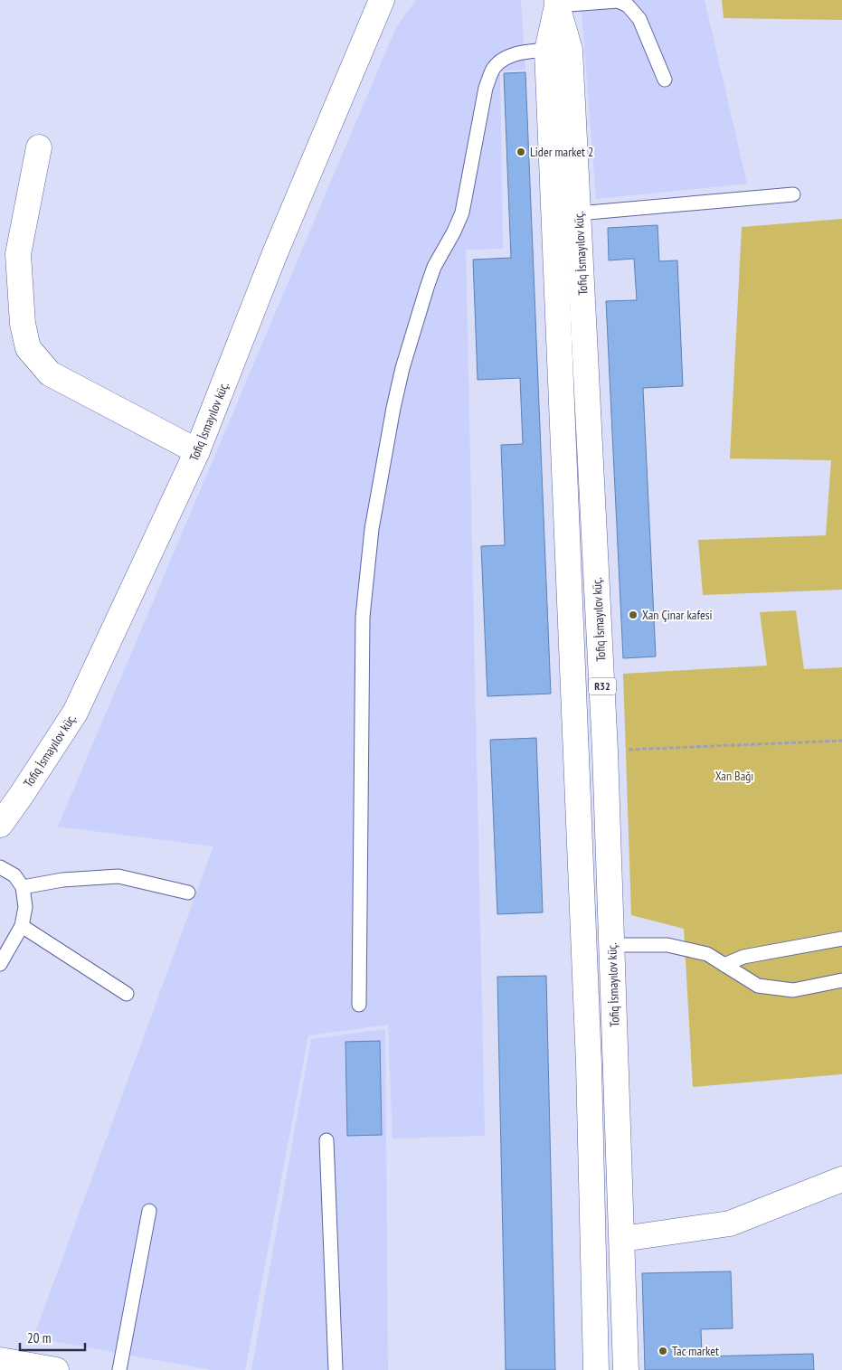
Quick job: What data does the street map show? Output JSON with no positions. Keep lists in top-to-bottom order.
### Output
{
  "streets": {
    "main road": ["Tofiq İsmayılov küç.", "R32"]
  },
  "crossings": [
    ["Tofiq İsmayılov küç.", "R32"]
  ],
  "parks": ["Xan Bağı"],
  "places": ["Lider market 2", "Xan Çinar kafesi", "Tac market"],
  "scale_bar": "20 m"
}
